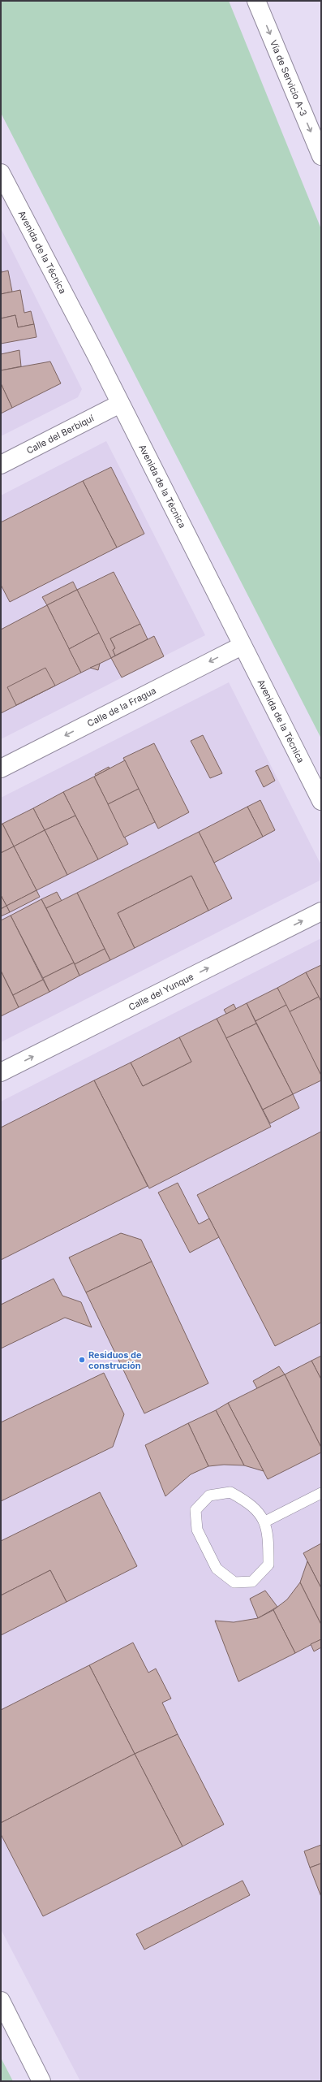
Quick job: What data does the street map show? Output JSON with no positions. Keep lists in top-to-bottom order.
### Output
{
  "streets": {
    "street": [
      "Vía de Servicio A-3",
      "Avenida de la Técnica",
      "Calle del Berbiquí",
      "Calle de la Fragua",
      "Calle del Yunque"
    ]
  },
  "crossings": [
    ["Avenida de la Técnica", "Calle del Berbiquí"],
    ["Avenida de la Técnica", "Calle de la Fragua"]
  ],
  "one_way": ["Vía de Servicio A-3", "Calle de la Fragua", "Calle del Yunque"],
  "places": ["Residuos de construción"]
}
